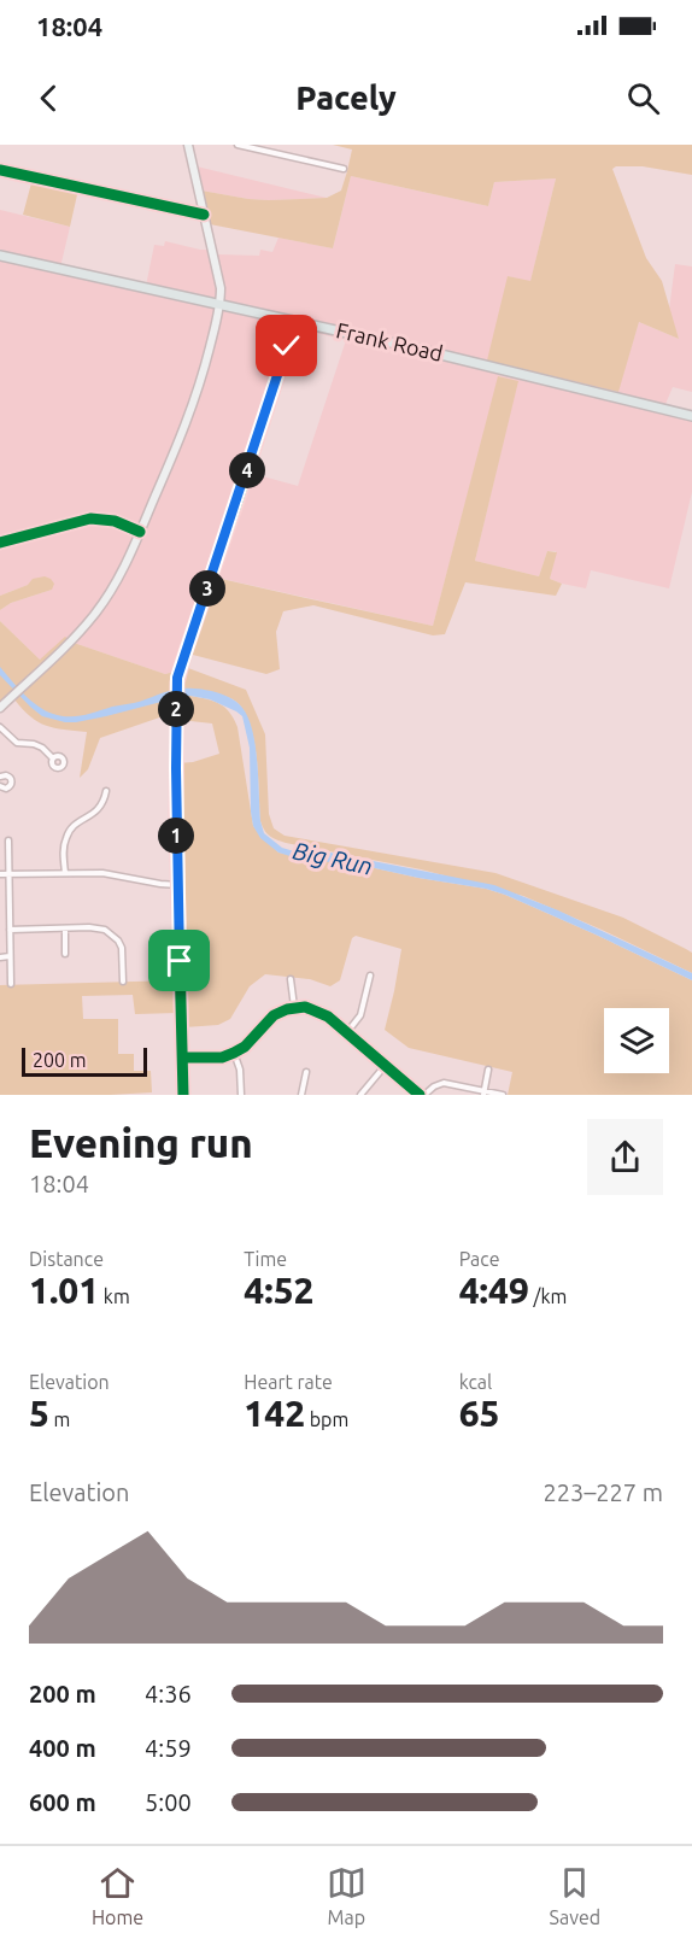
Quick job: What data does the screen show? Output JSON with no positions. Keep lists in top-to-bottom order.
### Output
{
  "streets": {
    "main road": ["Frank Road"]
  },
  "water": ["Big Run"],
  "scale_bar": "200 m",
  "page": {
    "status": "18:04",
    "header": "Pacely",
    "pins": [
      "4",
      "3",
      "2",
      "1"
    ],
    "scale": "200 m",
    "heading": ["Evening run", "18:04"],
    "stats": [
      ["Distance", "1.01 km"],
      ["Time", "4:52"],
      ["Pace", "4:49 /km"],
      ["Elevation", "5 m"],
      ["Heart rate", "142 bpm"],
      ["kcal", "65"]
    ],
    "chart": ["Elevation", "223–227 m"],
    "list": [
      {
        "name": "200 m",
        "note": "4:36"
      },
      {
        "name": "400 m",
        "note": "4:59"
      },
      {
        "name": "600 m",
        "note": "5:00"
      }
    ],
    "tabs": ["Home", "Map", "Saved"]
  }
}
